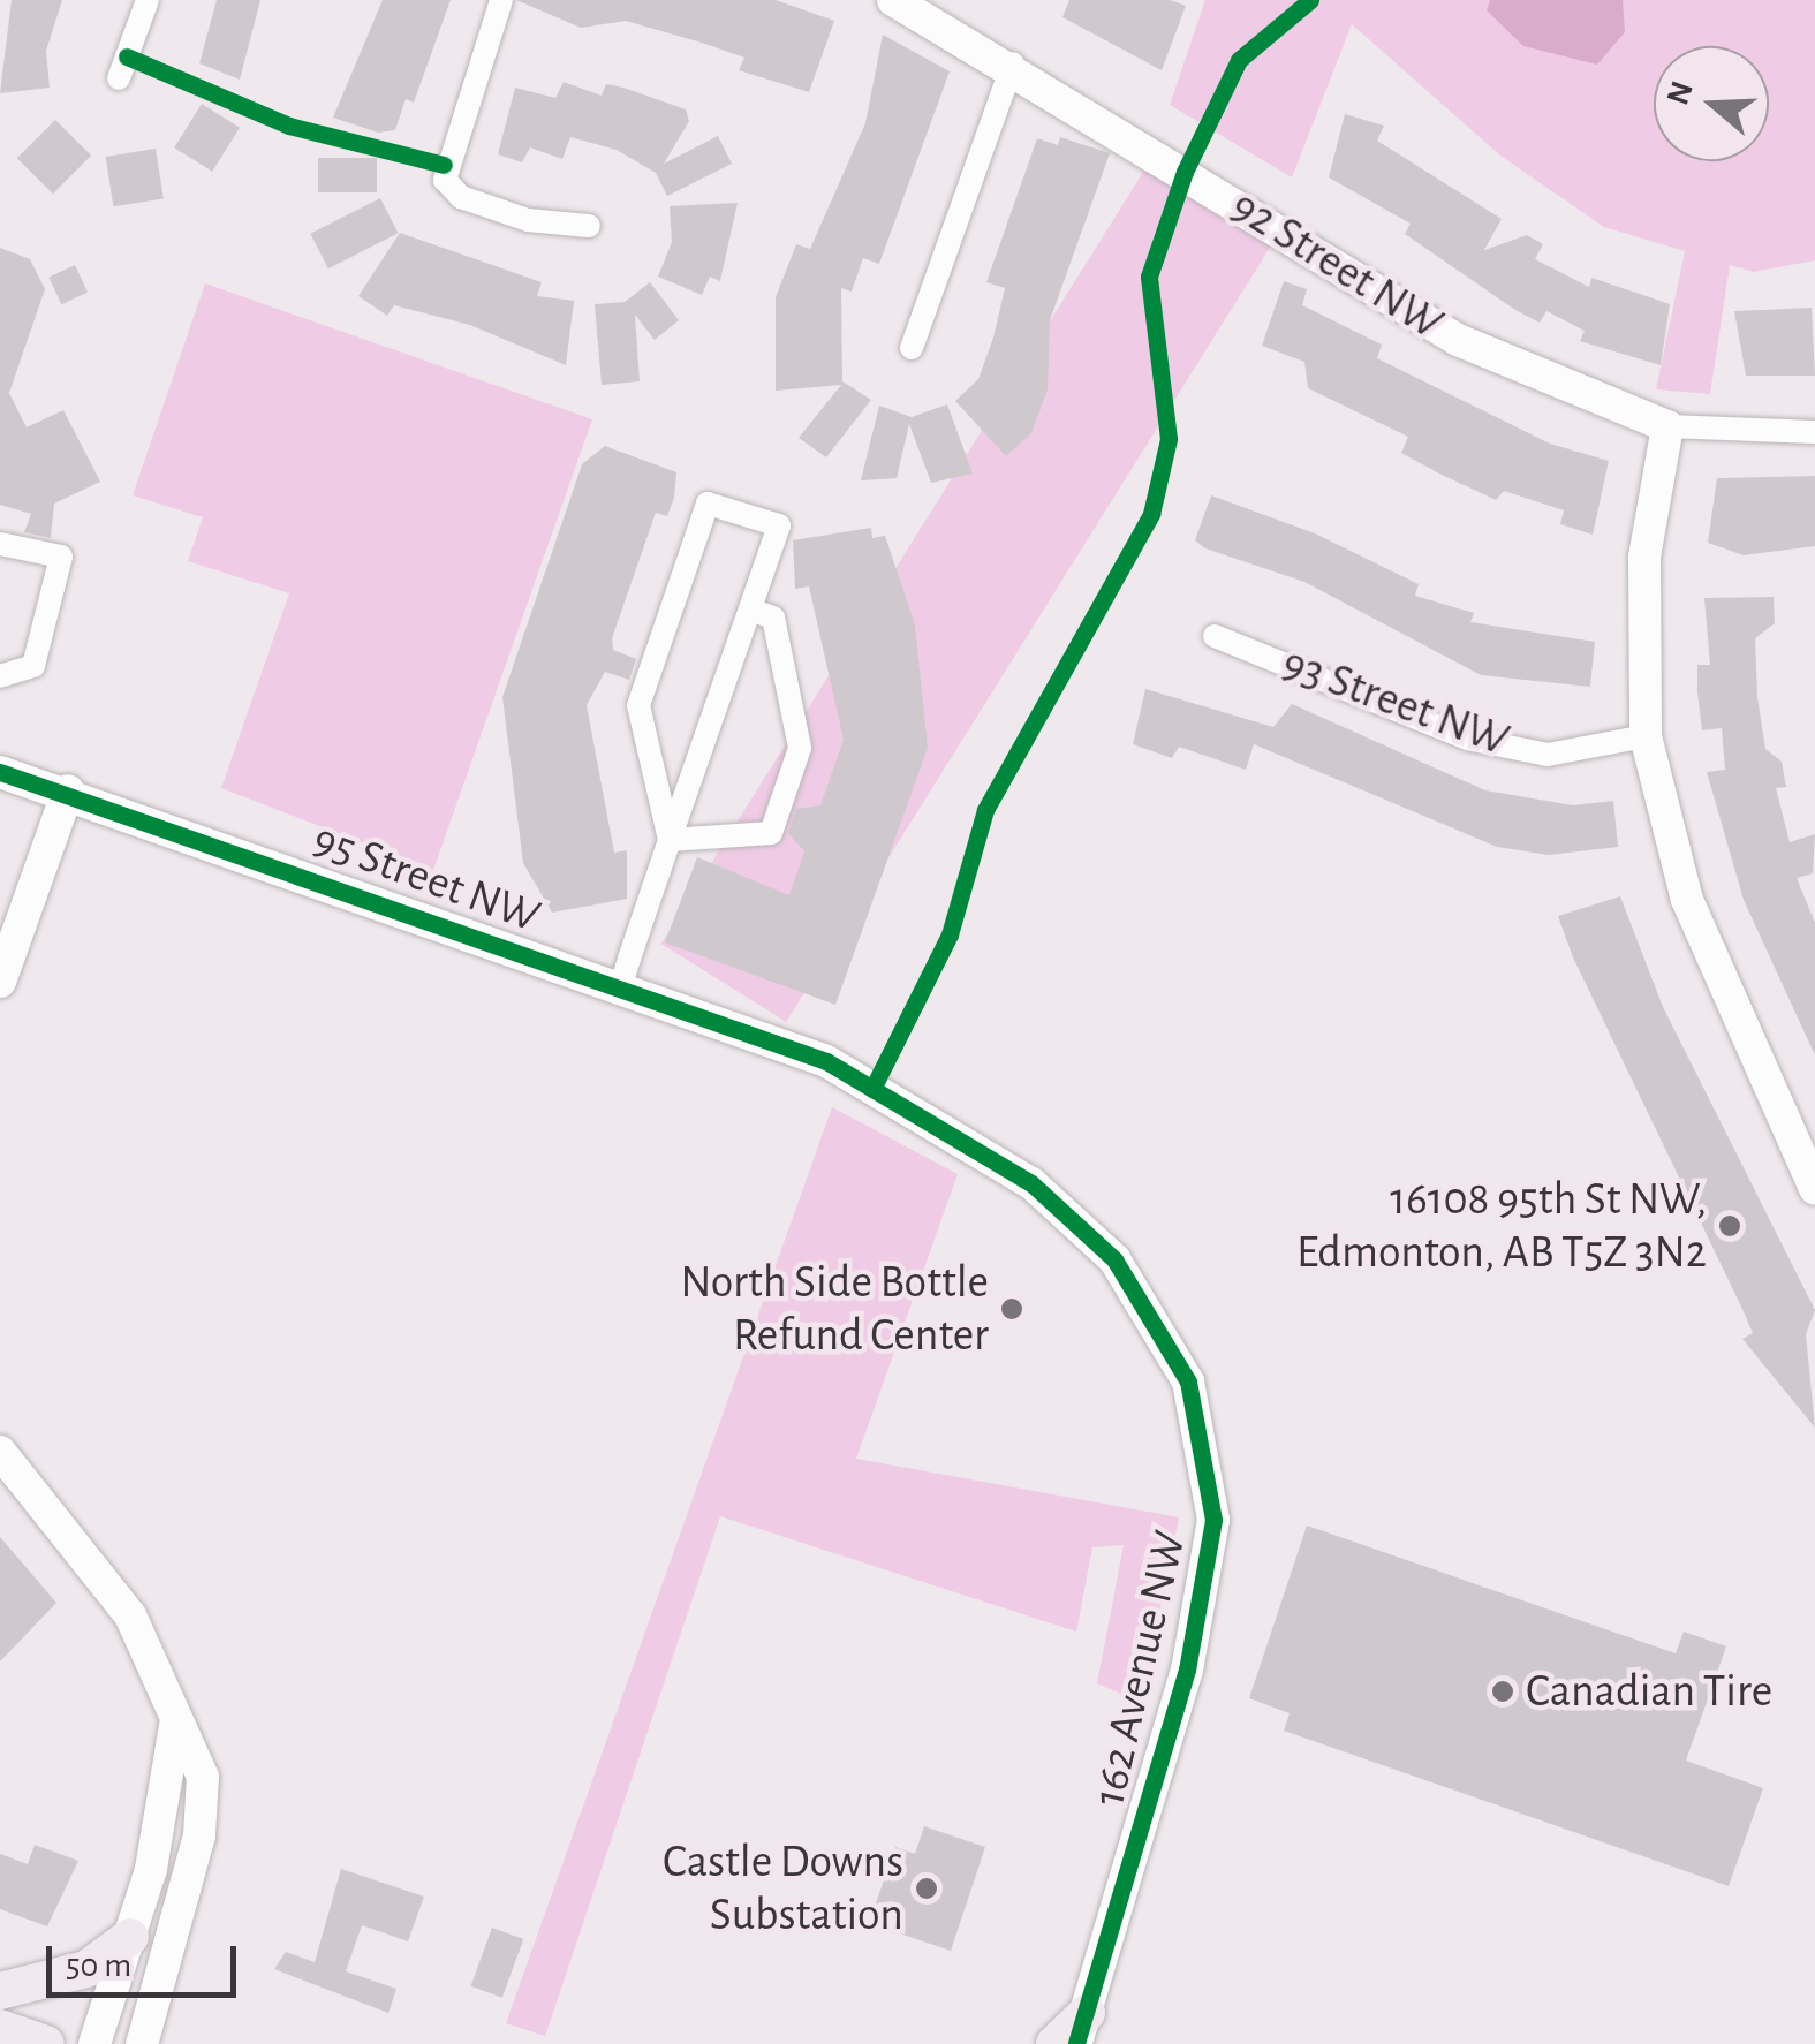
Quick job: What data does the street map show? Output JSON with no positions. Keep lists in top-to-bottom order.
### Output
{
  "streets": {
    "street": [
      "92 Street NW",
      "93 Street NW",
      "95 Street NW",
      "162 Avenue NW"
    ]
  },
  "crossings": [
    ["95 Street NW", "162 Avenue NW"]
  ],
  "places": [
    "16108 95th St NW, Edmonton, AB T5Z 3N2",
    "North Side Bottle Refund Center",
    "Canadian Tire",
    "Castle Downs Substation"
  ],
  "scale_bar": "50 m",
  "north": "left"
}
